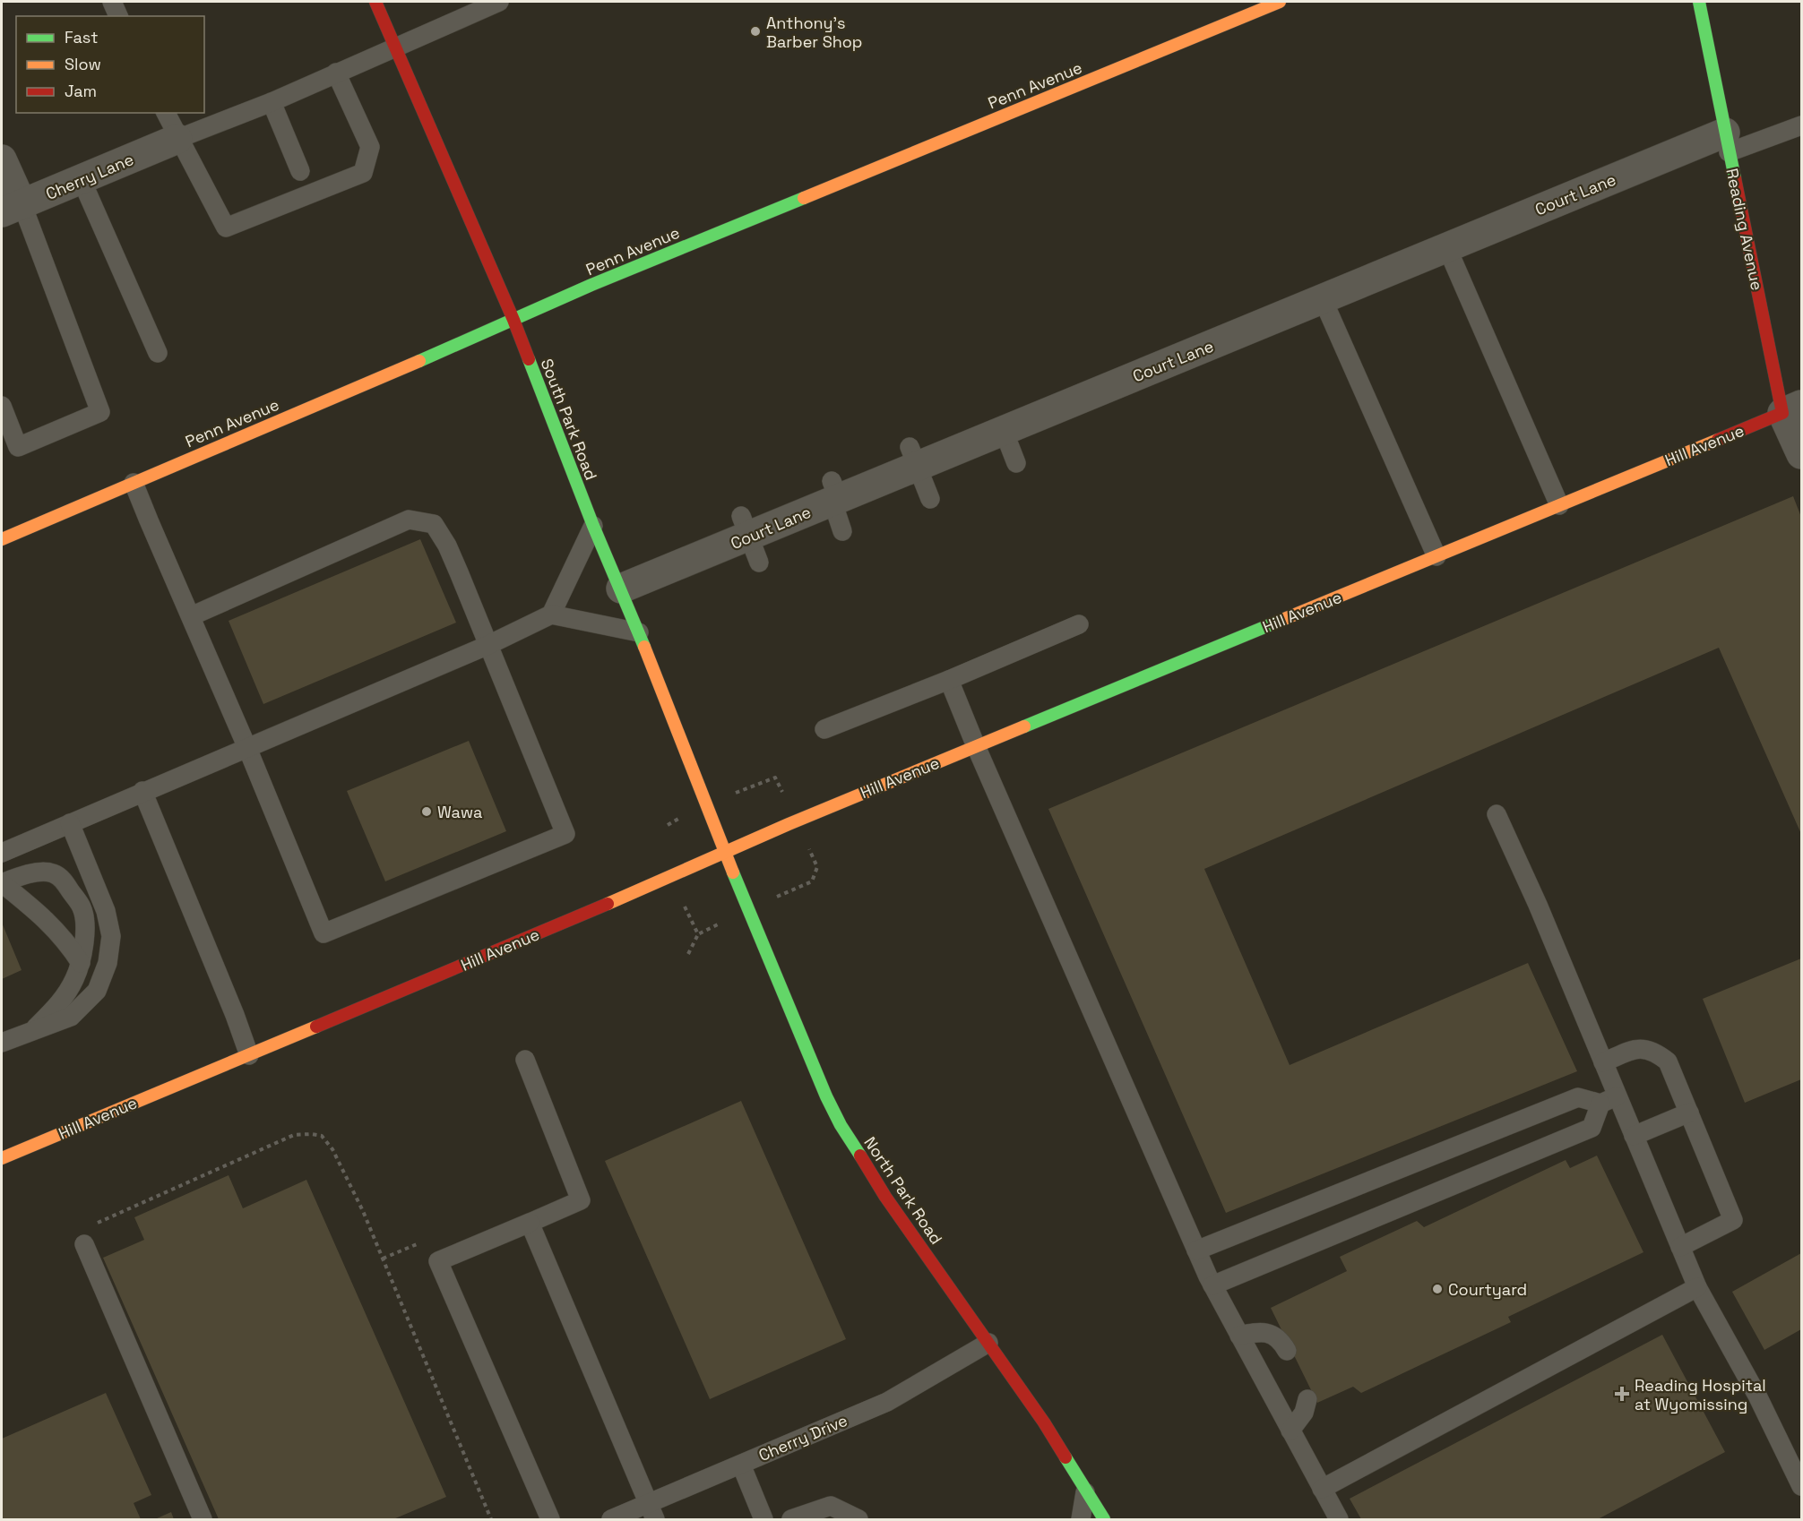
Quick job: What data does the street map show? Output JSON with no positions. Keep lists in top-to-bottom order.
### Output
{
  "streets": {
    "street": [
      "Penn Avenue",
      "Cherry Lane",
      "Court Lane",
      "Reading Avenue",
      "South Park Road",
      "Hill Avenue",
      "North Park Road"
    ],
    "lane": ["Cherry Drive"]
  },
  "crossings": [
    ["Penn Avenue", "South Park Road"],
    ["Court Lane", "Reading Avenue"],
    ["Court Lane", "South Park Road"],
    ["Reading Avenue", "Hill Avenue"],
    ["South Park Road", "Hill Avenue"],
    ["South Park Road", "North Park Road"],
    ["Hill Avenue", "North Park Road"],
    ["North Park Road", "Cherry Drive"]
  ],
  "places": {
    "other": ["Anthony's Barber Shop", "Wawa", "Courtyard"],
    "health": ["Reading Hospital at Wyomissing"]
  },
  "legend": ["Fast", "Slow", "Jam"]
}
